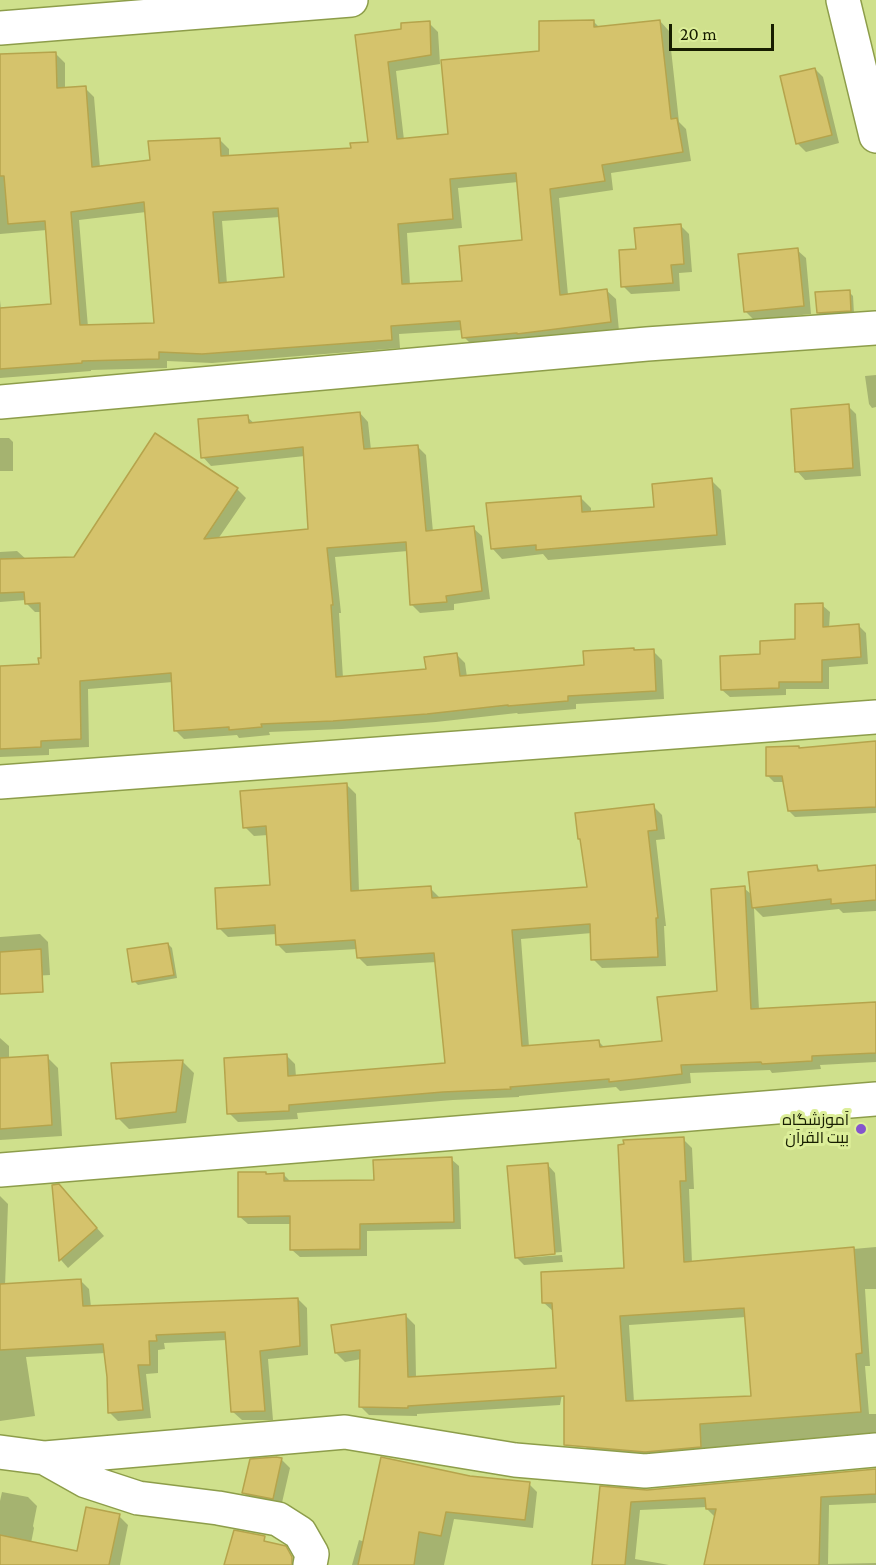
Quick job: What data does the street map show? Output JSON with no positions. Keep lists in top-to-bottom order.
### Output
{
  "places": ["آموزشگاه بیت القرآن"],
  "scale_bar": "20 m"
}
